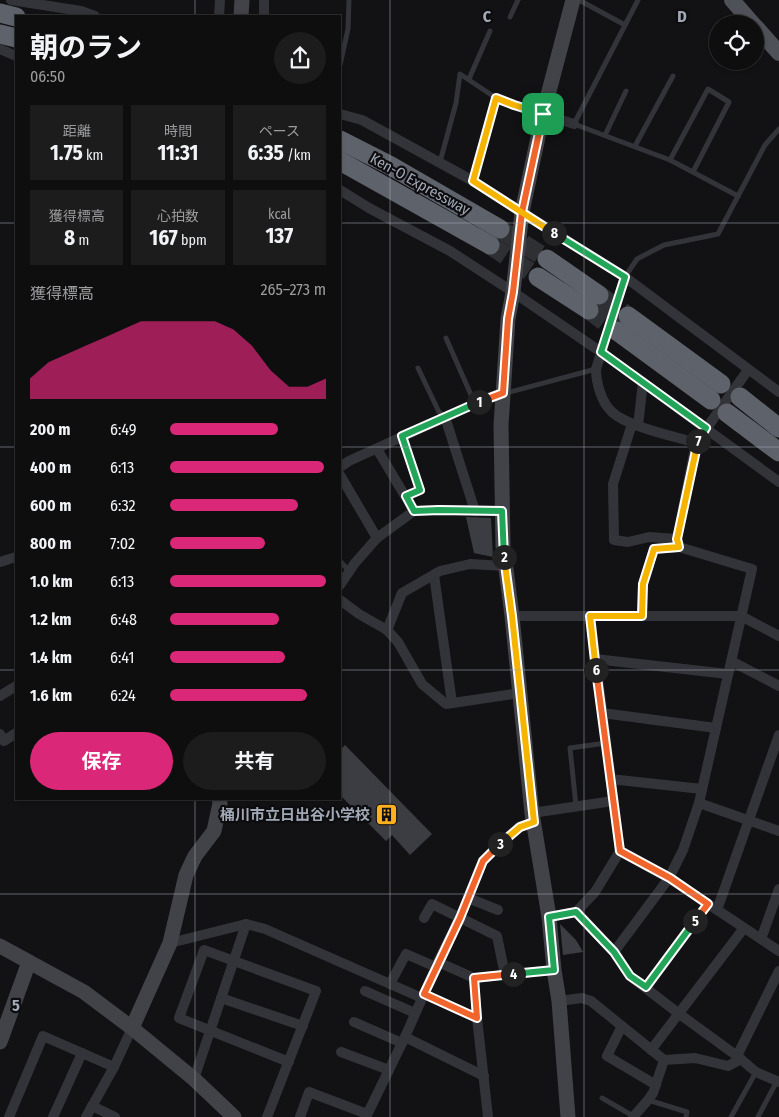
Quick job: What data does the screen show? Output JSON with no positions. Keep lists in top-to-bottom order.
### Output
{
  "streets": {
    "highway": ["Ken-O Expressway"]
  },
  "places": {
    "building": ["桶川市立日出谷小学校"]
  },
  "page": {
    "heading": ["朝のラン", "06:50"],
    "stats": [
      ["距離", "1.75 km"],
      ["時間", "11:31"],
      ["ペース", "6:35 /km"],
      ["獲得標高", "8 m"],
      ["心拍数", "167 bpm"],
      ["kcal", "137"]
    ],
    "pins": [
      "8",
      "1",
      "7",
      "2",
      "6",
      "3",
      "5",
      "4"
    ],
    "chart": ["獲得標高", "265–273 m"],
    "list": [
      {
        "name": "200 m",
        "note": "6:49"
      },
      {
        "name": "400 m",
        "note": "6:13"
      },
      {
        "name": "600 m",
        "note": "6:32"
      },
      {
        "name": "800 m",
        "note": "7:02"
      },
      {
        "name": "1.0 km",
        "note": "6:13"
      },
      {
        "name": "1.2 km",
        "note": "6:48"
      },
      {
        "name": "1.4 km",
        "note": "6:41"
      },
      {
        "name": "1.6 km",
        "note": "6:24"
      }
    ],
    "buttons": ["保存", "共有"]
  },
  "grid": {
    "columns": ["C", "D"],
    "rows": ["5"]
  }
}
